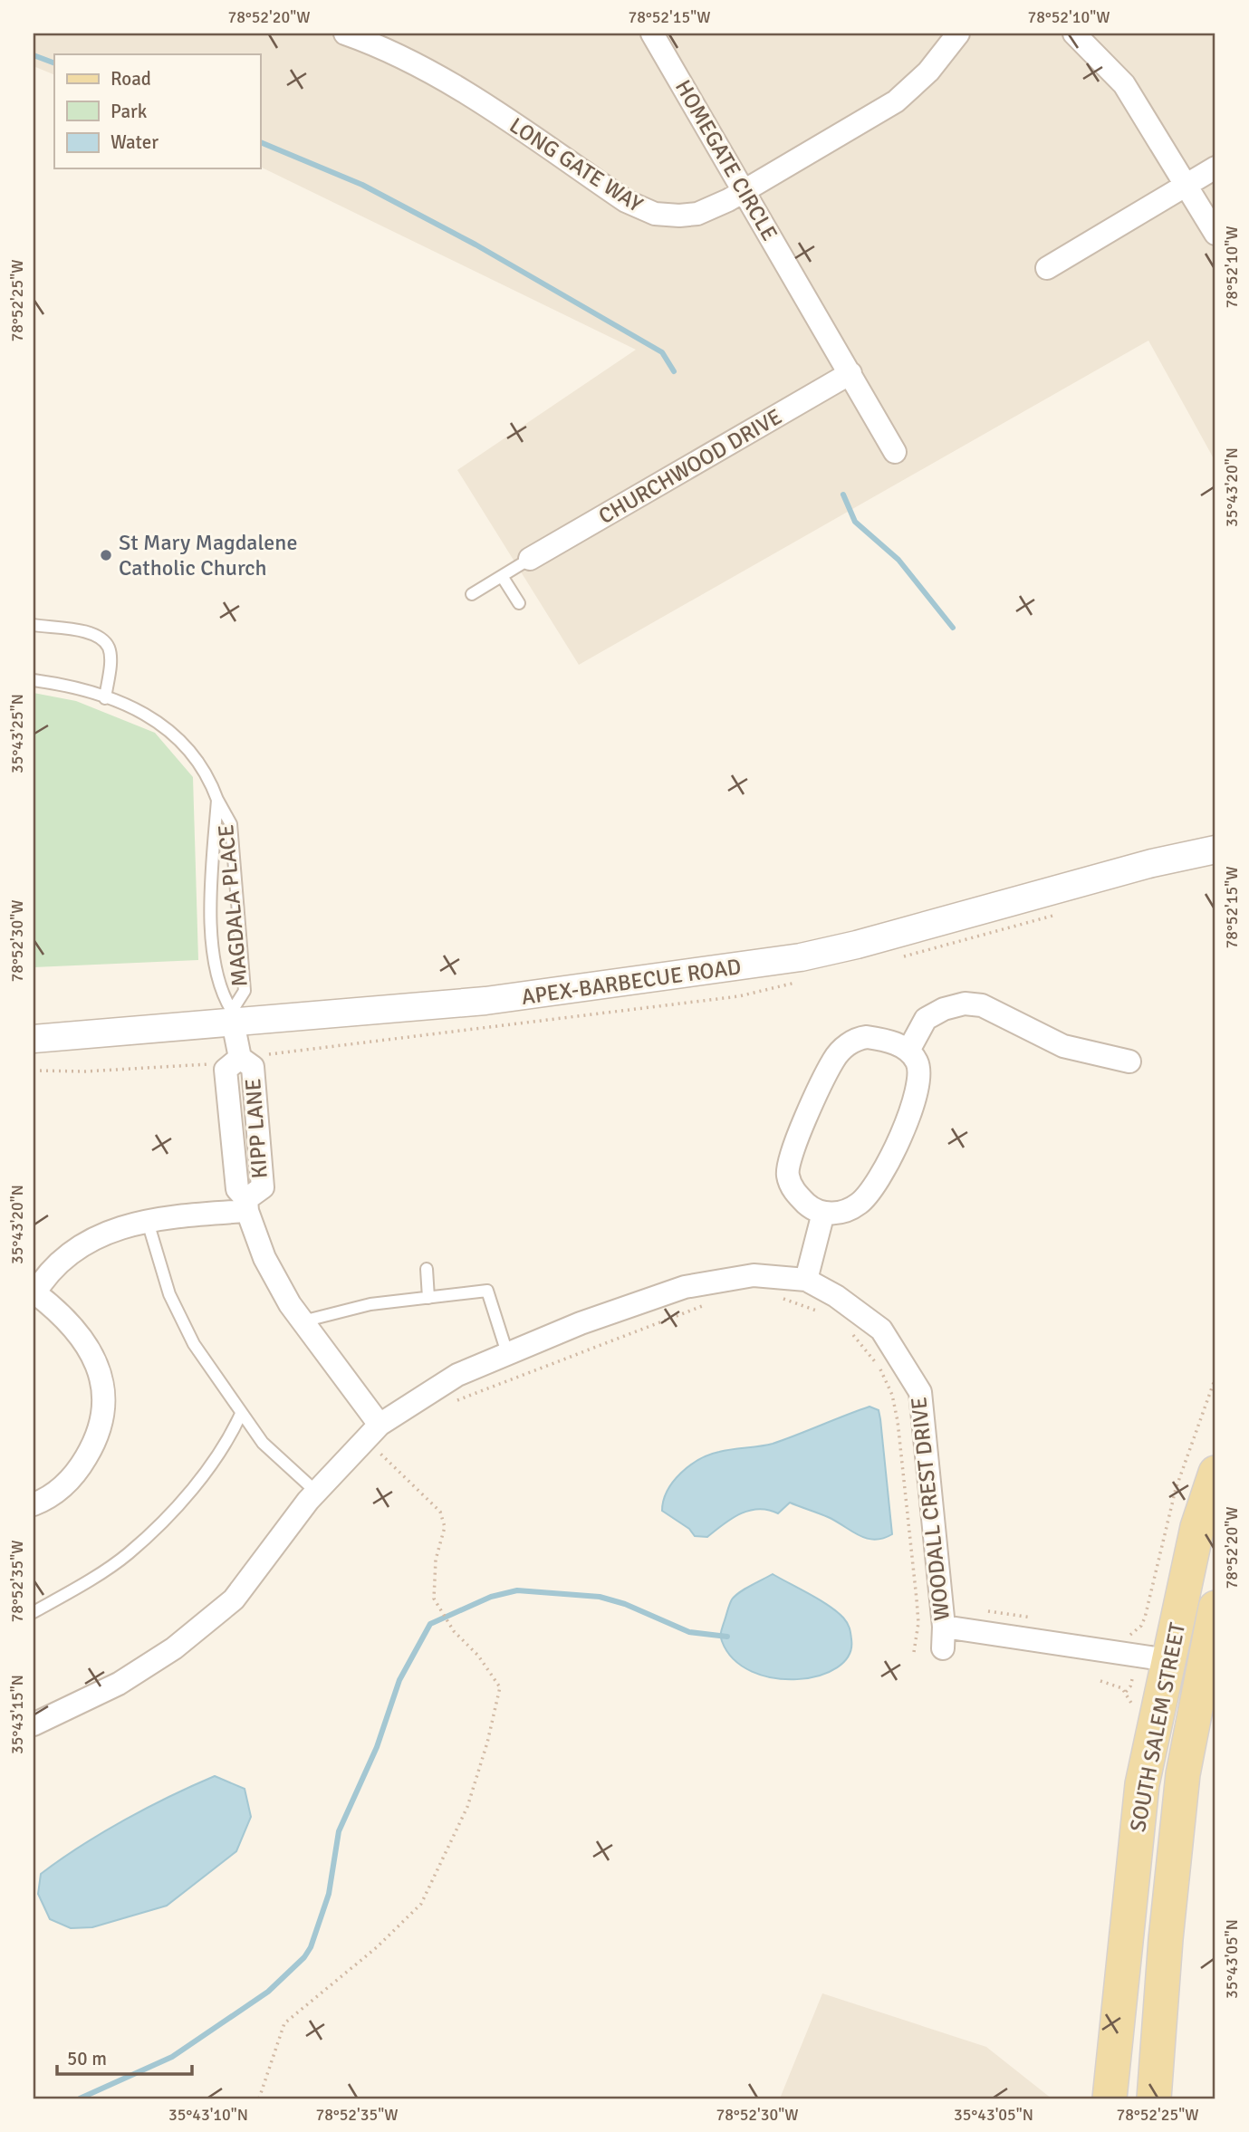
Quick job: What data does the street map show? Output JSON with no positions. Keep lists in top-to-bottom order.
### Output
{
  "streets": {
    "main road": ["SOUTH SALEM STREET"],
    "street": [
      "HOMEGATE CIRCLE",
      "LONG GATE WAY",
      "CHURCHWOOD DRIVE",
      "APEX-BARBECUE ROAD",
      "KIPP LANE",
      "WOODALL CREST DRIVE"
    ],
    "lane": ["MAGDALA PLACE"]
  },
  "crossings": [
    ["HOMEGATE CIRCLE", "LONG GATE WAY"],
    ["HOMEGATE CIRCLE", "CHURCHWOOD DRIVE"],
    ["MAGDALA PLACE", "APEX-BARBECUE ROAD"],
    ["MAGDALA PLACE", "KIPP LANE"],
    ["APEX-BARBECUE ROAD", "KIPP LANE"],
    ["KIPP LANE", "WOODALL CREST DRIVE"],
    ["WOODALL CREST DRIVE", "SOUTH SALEM STREET"]
  ],
  "places": ["St Mary Magdalene Catholic Church"],
  "legend": ["Road", "Park", "Water"],
  "scale_bar": "50 m",
  "coordinates": [
    "78°52'20\"W",
    "78°52'15\"W",
    "78°52'10\"W",
    "78°52'25\"W",
    "35°43'20\"N",
    "35°43'25\"N",
    "78°52'30\"W",
    "78°52'35\"W",
    "35°43'15\"N",
    "35°43'05\"N",
    "35°43'10\"N"
  ]
}
